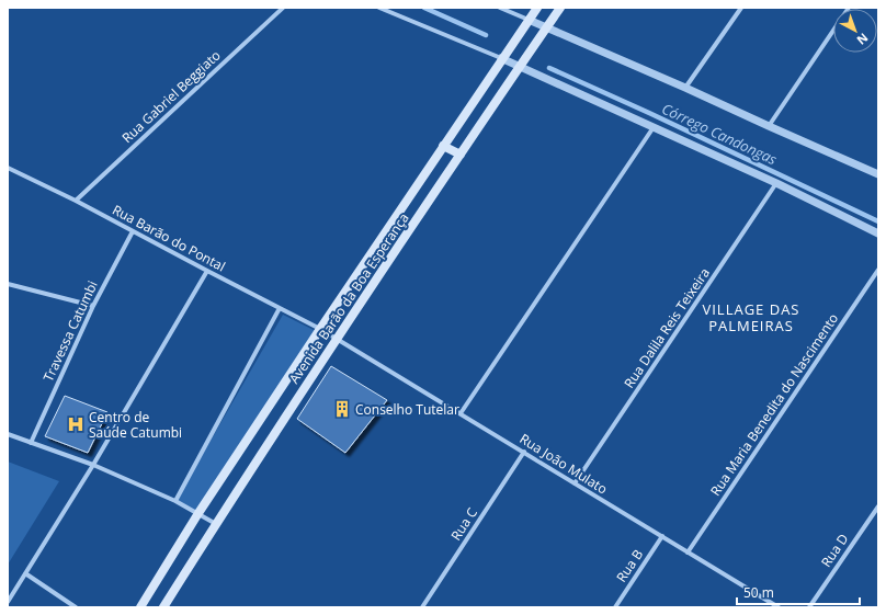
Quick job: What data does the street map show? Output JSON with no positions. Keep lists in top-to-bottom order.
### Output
{
  "streets": {
    "main road": ["Avenida Barão da Boa Esperança"],
    "street": [
      "Rua Gabriel Beggiato",
      "Rua Barão do Pontal",
      "Rua Dalila Reis Teixeira",
      "Travessa Catumbi",
      "Rua Maria Benedita do Nascimento",
      "Rua João Mulato",
      "Rua C",
      "Rua D",
      "Rua B"
    ]
  },
  "crossings": [
    ["Rua Gabriel Beggiato", "Rua Barão do Pontal"],
    ["Rua Barão do Pontal", "Avenida Barão da Boa Esperança"],
    ["Rua Barão do Pontal", "Travessa Catumbi"],
    ["Rua Barão do Pontal", "Rua João Mulato"],
    ["Avenida Barão da Boa Esperança", "Rua João Mulato"],
    ["Rua Dalila Reis Teixeira", "Rua João Mulato"],
    ["Rua Maria Benedita do Nascimento", "Rua João Mulato"],
    ["Rua João Mulato", "Rua C"],
    ["Rua João Mulato", "Rua B"]
  ],
  "districts": ["VILLAGE DAS PALMEIRAS"],
  "water": ["Córrego Candongas"],
  "places": {
    "building": ["Conselho Tutelar"],
    "hospital": ["Centro de Saúde Catumbi"]
  },
  "scale_bar": "50 m",
  "north": "bottom right"
}
